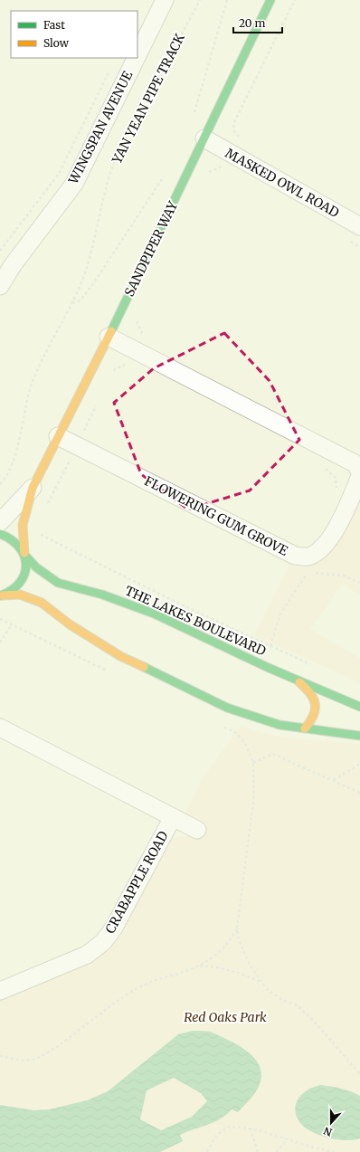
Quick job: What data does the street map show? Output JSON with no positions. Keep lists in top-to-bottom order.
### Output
{
  "streets": {
    "street": [
      "WINGSPAN AVENUE",
      "MASKED OWL ROAD",
      "SANDPIPER WAY",
      "FLOWERING GUM GROVE",
      "THE LAKES BOULEVARD",
      "CRABAPPLE ROAD"
    ],
    "path": ["YAN YEAN PIPE TRACK"]
  },
  "crossings": [
    ["MASKED OWL ROAD", "SANDPIPER WAY"],
    ["SANDPIPER WAY", "FLOWERING GUM GROVE"],
    ["SANDPIPER WAY", "THE LAKES BOULEVARD"]
  ],
  "parks": ["Red Oaks Park"],
  "legend": ["Fast", "Slow"],
  "scale_bar": "20 m",
  "north": "bottom"
}
